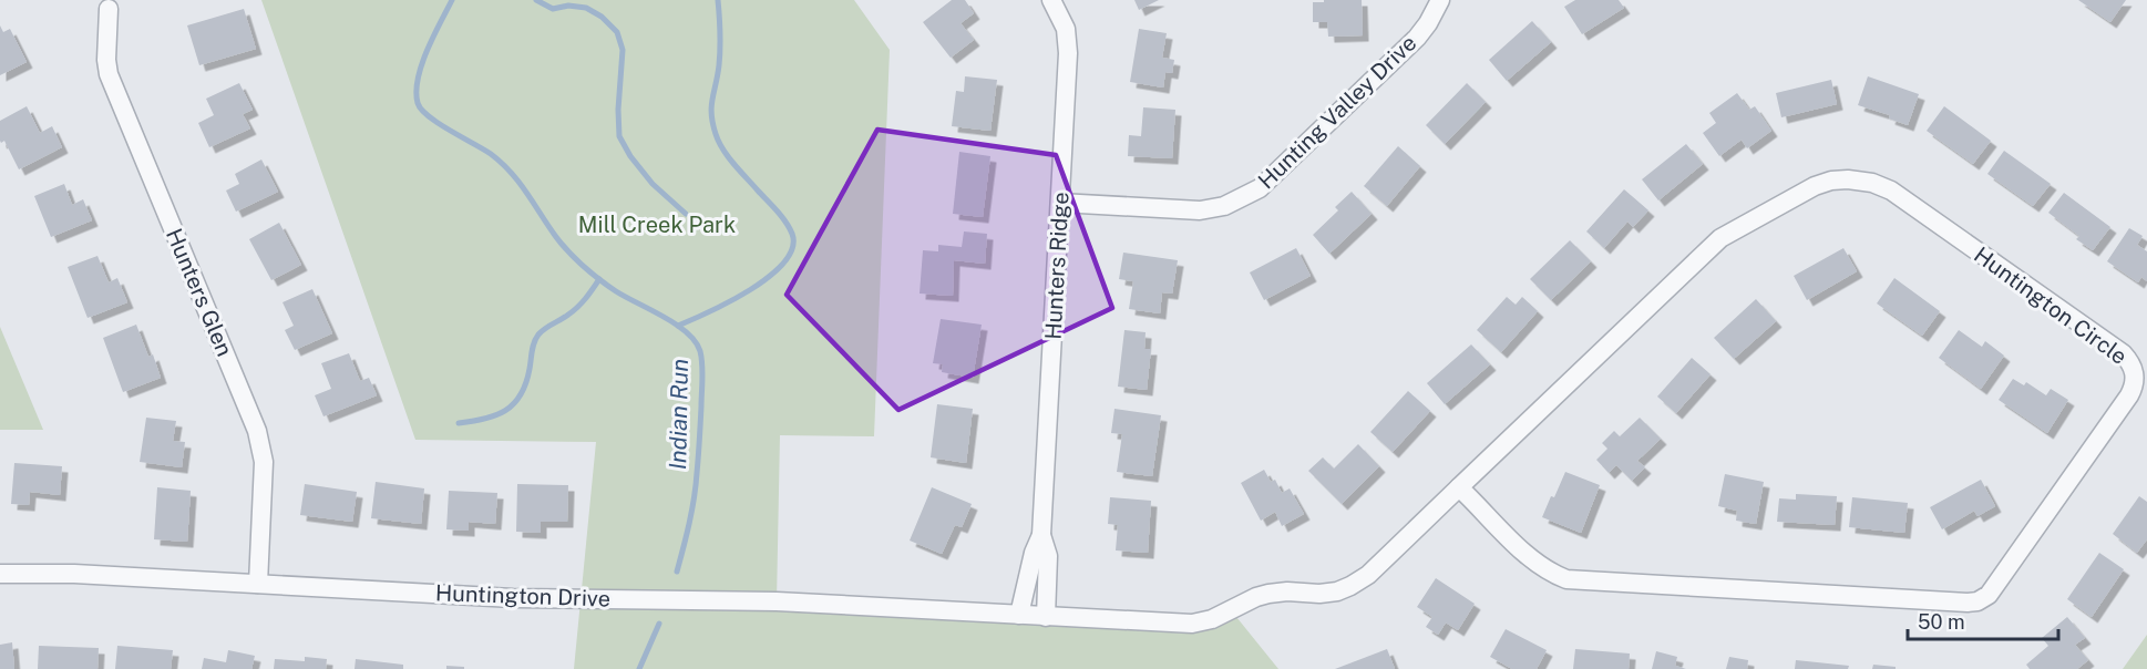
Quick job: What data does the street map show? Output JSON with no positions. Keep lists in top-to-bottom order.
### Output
{
  "streets": {
    "street": [
      "Hunting Valley Drive",
      "Hunters Ridge",
      "Hunters Glen",
      "Huntington Circle",
      "Huntington Drive"
    ]
  },
  "crossings": [
    ["Hunting Valley Drive", "Hunters Ridge"],
    ["Hunters Ridge", "Huntington Circle"],
    ["Hunters Ridge", "Huntington Drive"],
    ["Hunters Glen", "Huntington Drive"],
    ["Huntington Circle", "Huntington Drive"]
  ],
  "water": ["Indian Run"],
  "parks": ["Mill Creek Park"],
  "scale_bar": "50 m"
}
